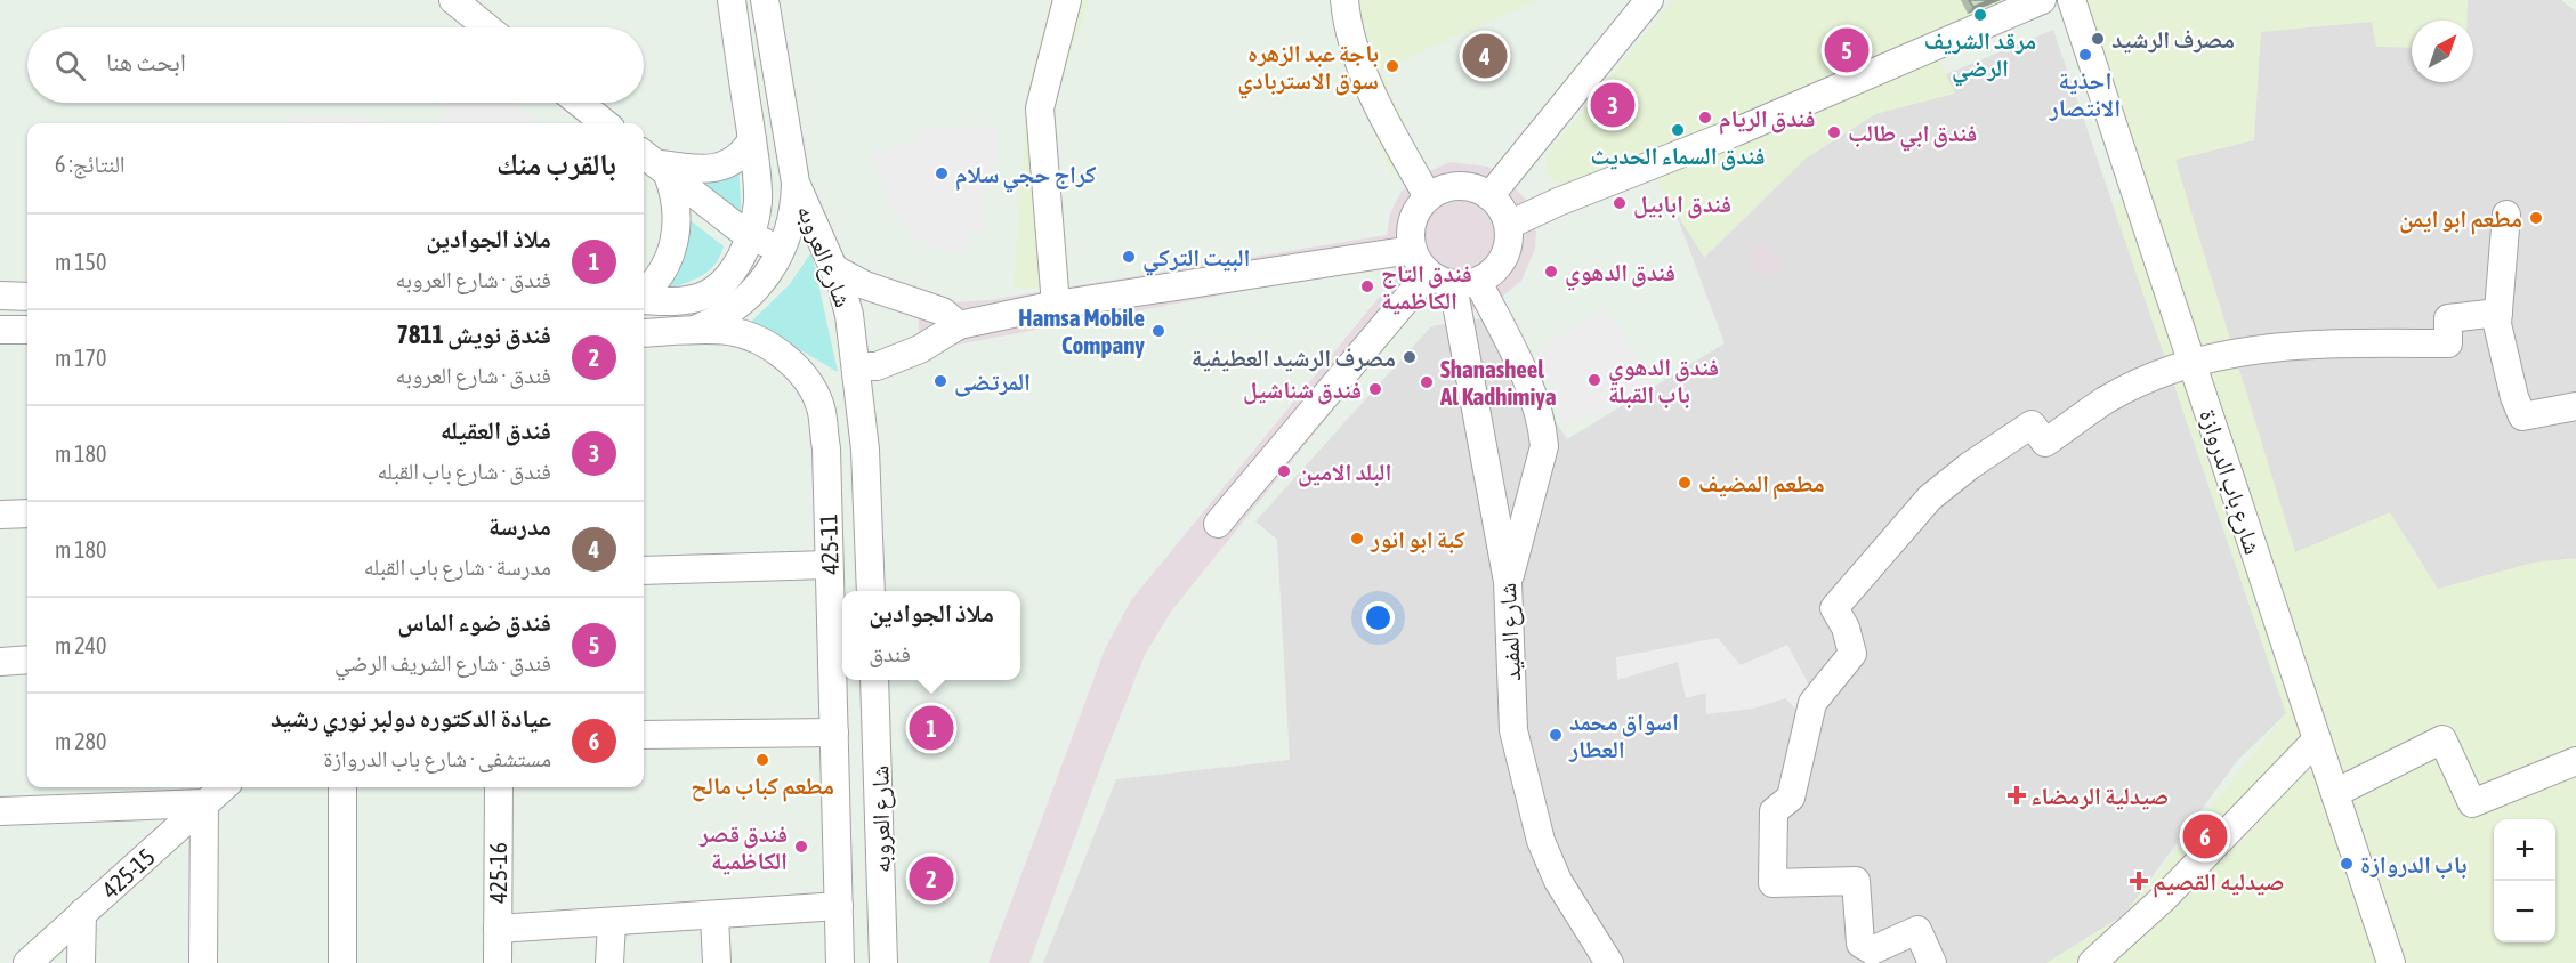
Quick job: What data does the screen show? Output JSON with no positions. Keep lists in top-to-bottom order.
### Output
{
  "streets": {
    "street": [
      "شارع العروبه",
      "شارع باب الدروازة",
      "425-11",
      "شارع المفيد",
      "425-15",
      "425-16"
    ]
  },
  "crossings": [
    ["شارع العروبه", "425-11"]
  ],
  "places": {
    "other": [
      "مرقد الشريف الرضي",
      "مصرف الرشيد",
      "احذية الانتصار",
      "باجة عبد الزهره سوق الاستربادي",
      "فندق الريام",
      "فندق السماء الحديث",
      "فندق ابي طالب",
      "كراج حجي سلام",
      "فندق ابابيل",
      "مطعم ابو ايمن",
      "البيت التركي",
      "فندق الدهوي",
      "فندق التاج الكاظمية",
      "Hamsa Mobile Company",
      "مصرف الرشيد العطيفية",
      "فندق الدهوي باب القبلة",
      "المرتضى",
      "Shanasheel Al Kadhimiya",
      "فندق شناشيل",
      "البلد الامين",
      "مطعم المضيف",
      "كبة ابو انور",
      "اسواق محمد العطار",
      "مطعم كباب مالح",
      "فندق قصر الكاظمية",
      "باب الدروازة"
    ],
    "health": ["صيدلية الرمضاء", "صيدليه القصيم"]
  },
  "north": "top right",
  "page": {
    "pins": [
      "5",
      "4",
      "3",
      "1",
      "6",
      "2"
    ],
    "search": "ابحث هنا",
    "heading": ["بالقرب منك", "النتائج: 6"],
    "list": [
      {
        "mark": "1",
        "name": "ملاذ الجوادين",
        "note": "فندق · شارع العروبه",
        "value": "150 m"
      },
      {
        "mark": "2",
        "name": "فندق نويش 7811",
        "note": "فندق · شارع العروبه",
        "value": "170 m"
      },
      {
        "mark": "3",
        "name": "فندق العقيله",
        "note": "فندق · شارع باب القبله",
        "value": "180 m"
      },
      {
        "mark": "4",
        "name": "مدرسة",
        "note": "مدرسة · شارع باب القبله",
        "value": "180 m"
      },
      {
        "mark": "5",
        "name": "فندق ضوء الماس",
        "note": "فندق · شارع الشريف الرضي",
        "value": "240 m"
      },
      {
        "mark": "6",
        "name": "عيادة الدكتوره دولبر نوري رشيد",
        "note": "مستشفى · شارع باب الدروازة",
        "value": "280 m"
      }
    ],
    "popup": ["ملاذ الجوادين", "فندق"],
    "map_buttons": ["+", "−"]
  }
}
